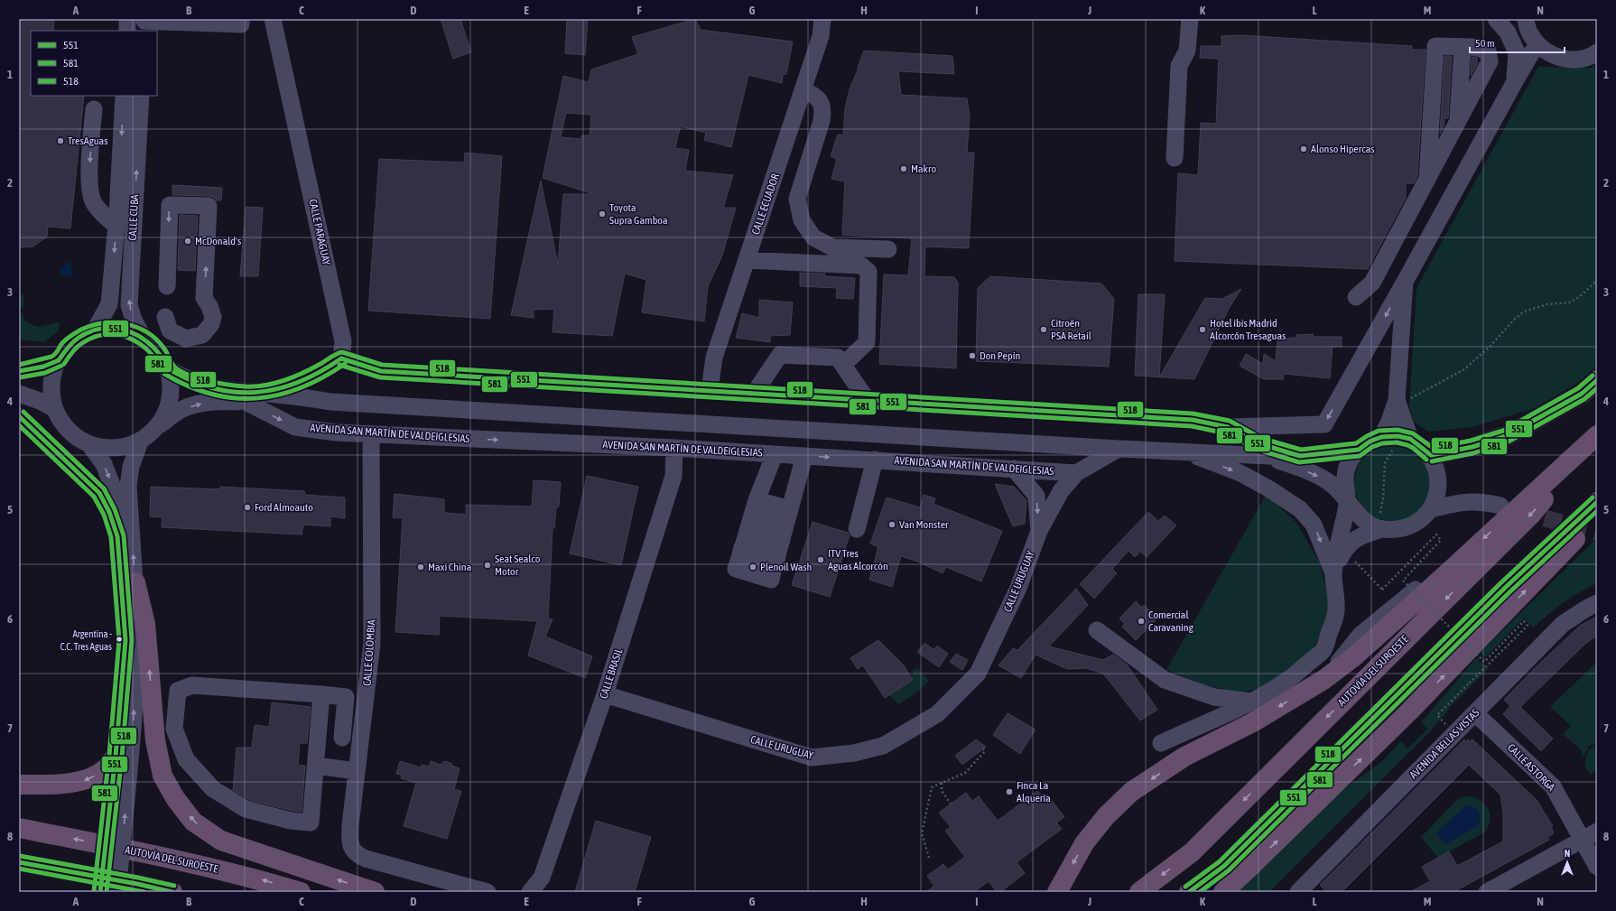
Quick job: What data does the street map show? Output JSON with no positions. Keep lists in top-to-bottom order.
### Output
{
  "streets": {
    "highway": ["AUTOVÍA DEL SUROESTE"],
    "street": [
      "CALLE ECUADOR",
      "CALLE CUBA",
      "CALLE PARAGUAY",
      "AVENIDA SAN MARTÍN DE VALDEIGLESIAS",
      "CALLE URUGUAY",
      "CALLE COLOMBIA",
      "CALLE BRASIL",
      "AVENIDA BELLAS VISTAS",
      "CALLE ASTORGA"
    ]
  },
  "crossings": [
    ["CALLE CUBA", "AVENIDA SAN MARTÍN DE VALDEIGLESIAS"],
    ["AVENIDA SAN MARTÍN DE VALDEIGLESIAS", "CALLE URUGUAY"],
    ["AVENIDA SAN MARTÍN DE VALDEIGLESIAS", "CALLE COLOMBIA"],
    ["AVENIDA SAN MARTÍN DE VALDEIGLESIAS", "CALLE BRASIL"],
    ["CALLE URUGUAY", "CALLE BRASIL"],
    ["AVENIDA BELLAS VISTAS", "CALLE ASTORGA"]
  ],
  "places": [
    "TresAguas",
    "Alonso Hipercas",
    "Makro",
    "Toyota Supra Gamboa",
    "McDonald's",
    "Citroën PSA Retail",
    "Hotel ibis Madrid Alcorcón Tresaguas",
    "Don Pepín",
    "Ford Almoauto",
    "Van Monster",
    "ITV Tres Aguas Alcorcón",
    "Seat Sealco Motor",
    "Maxi China",
    "Plenoil Wash",
    "Comercial Caravaning",
    "Argentina - C.C. Tres Aguas",
    "Finca La Alquería"
  ],
  "lines": ["transit line 518", "transit line 551", "transit line 581"],
  "legend": ["551", "581", "518"],
  "scale_bar": "50 m",
  "north": "top",
  "grid": {
    "columns": [
      "A",
      "B",
      "C",
      "D",
      "E",
      "F",
      "G",
      "H",
      "I",
      "J",
      "K",
      "L",
      "M",
      "N"
    ],
    "rows": [
      "1",
      "2",
      "3",
      "4",
      "5",
      "6",
      "7",
      "8"
    ]
  }
}
